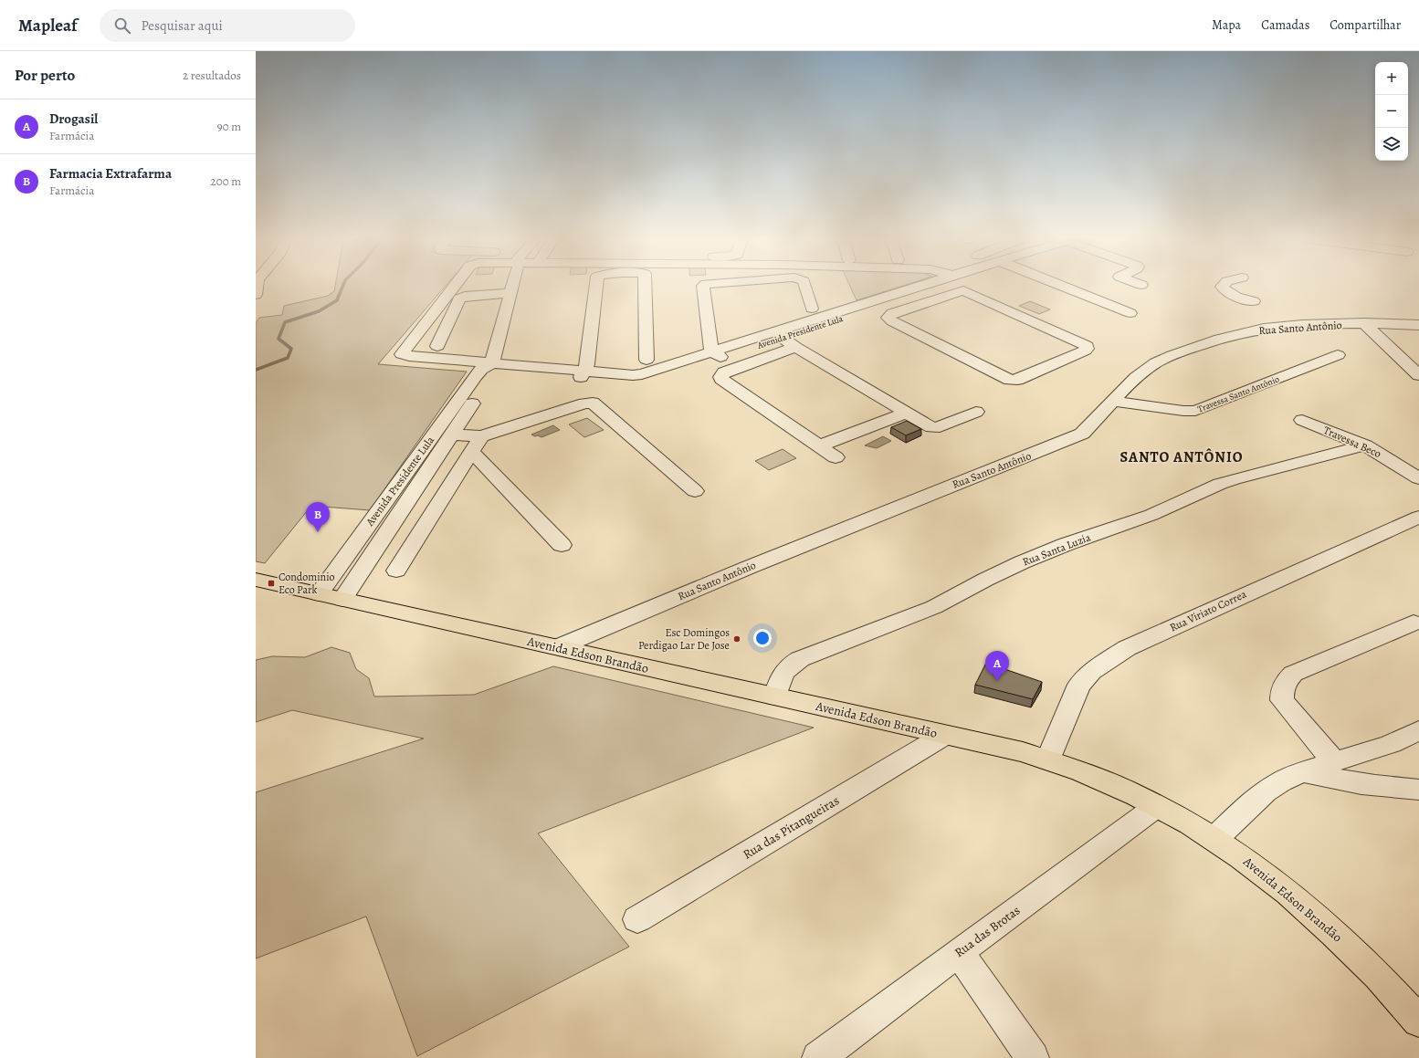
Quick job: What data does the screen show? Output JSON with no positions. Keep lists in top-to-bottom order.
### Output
{
  "streets": {
    "main road": ["Avenida Edson Brandão"],
    "street": [
      "Rua Santo Antônio",
      "Avenida Presidente Lula",
      "Travessa Santo Antônio",
      "Travessa Beco",
      "Rua Santa Luzia",
      "Rua Viriato Correa",
      "Rua das Pitangueiras",
      "Rua das Brotas"
    ]
  },
  "crossings": [
    ["Rua Santo Antônio", "Travessa Santo Antônio"],
    ["Rua Santo Antônio", "Avenida Edson Brandão"],
    ["Avenida Presidente Lula", "Avenida Edson Brandão"],
    ["Travessa Beco", "Rua Santa Luzia"],
    ["Rua Santa Luzia", "Avenida Edson Brandão"],
    ["Rua Viriato Correa", "Avenida Edson Brandão"],
    ["Avenida Edson Brandão", "Rua das Pitangueiras"],
    ["Avenida Edson Brandão", "Rua das Brotas"]
  ],
  "districts": ["SANTO ANTÔNIO"],
  "places": {
    "transit": ["Condominio Eco Park"],
    "other": ["Esc Domingos Perdigao Lar De Jose"]
  },
  "page": {
    "header": "Mapleaf",
    "search": "Pesquisar aqui",
    "nav": ["Mapa", "Camadas", "Compartilhar"],
    "heading": ["Por perto", "2 resultados"],
    "map_buttons": ["+", "−"],
    "list": [
      {
        "mark": "A",
        "name": "Drogasil",
        "note": "Farmácia",
        "value": "90 m"
      },
      {
        "mark": "B",
        "name": "Farmacia Extrafarma",
        "note": "Farmácia",
        "value": "200 m"
      }
    ],
    "pins": ["B", "A"]
  }
}
